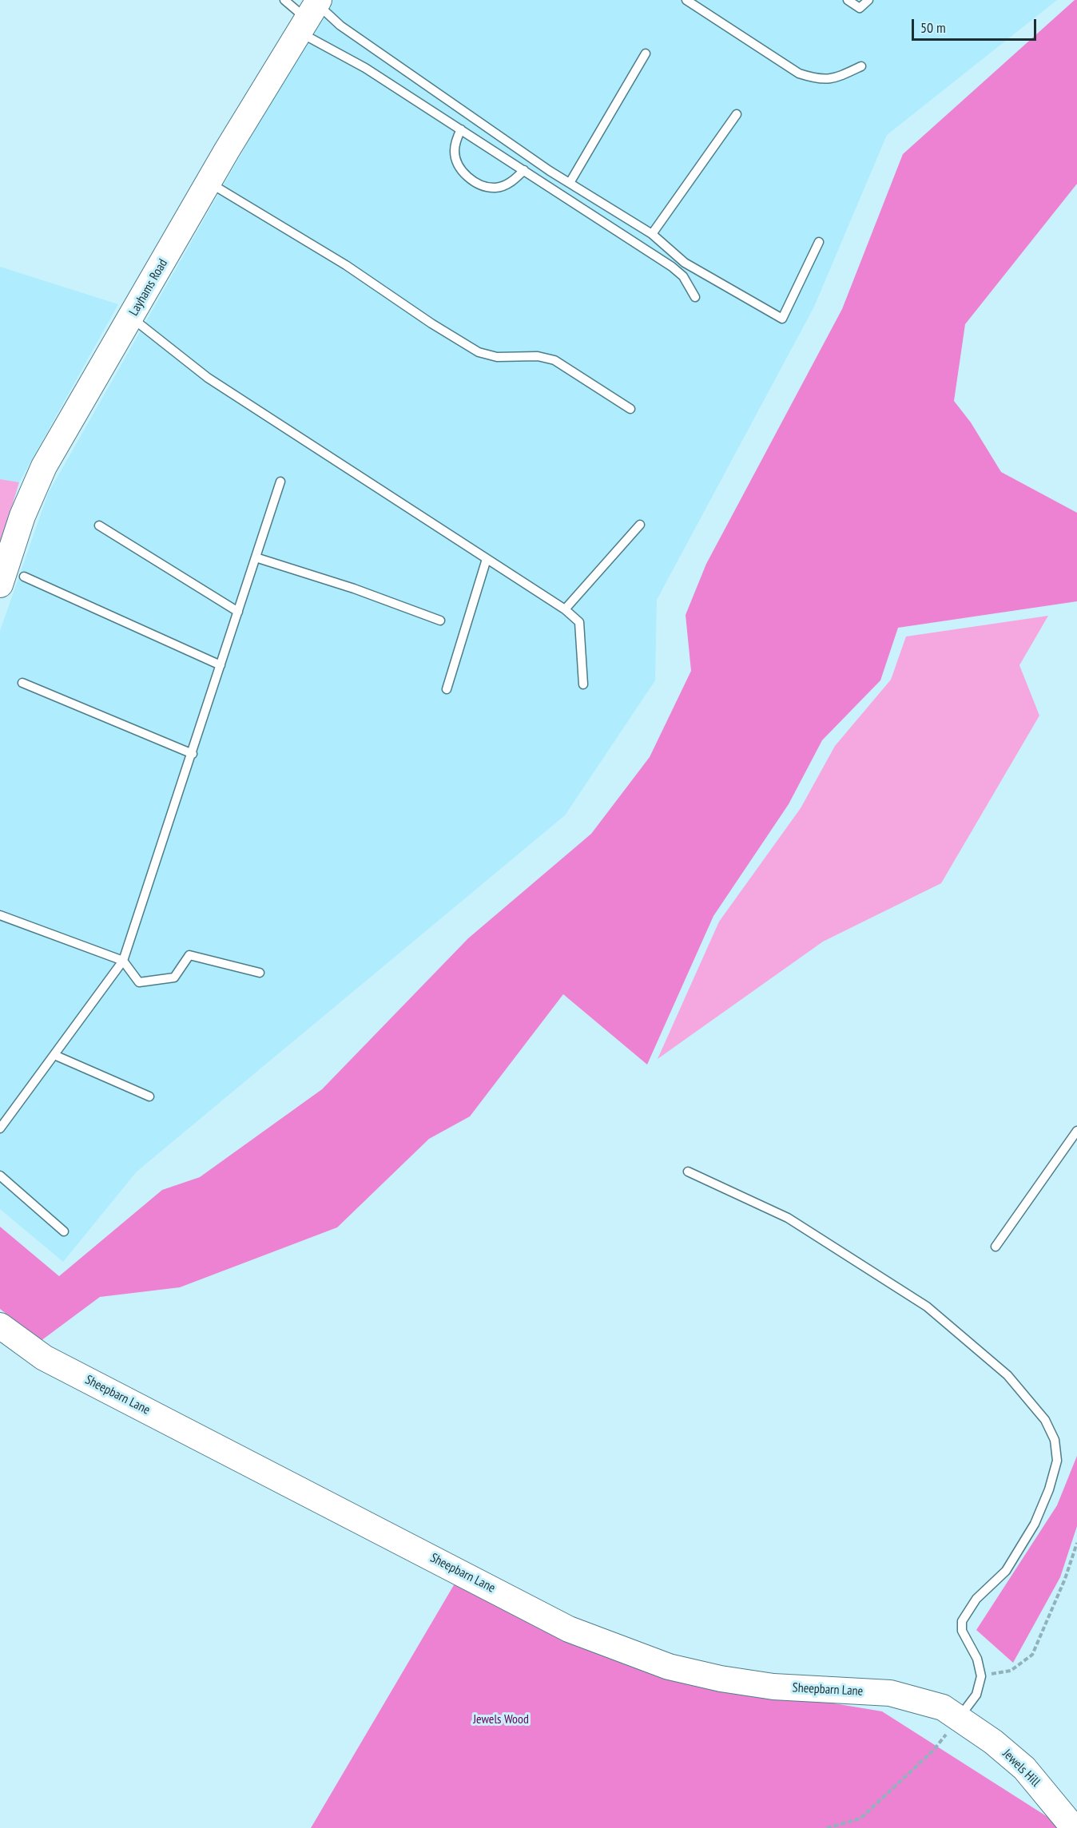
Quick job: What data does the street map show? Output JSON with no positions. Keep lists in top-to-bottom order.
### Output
{
  "streets": {
    "street": ["Layhams Road", "Sheepbarn Lane", "Jewels Hill"]
  },
  "crossings": [
    ["Sheepbarn Lane", "Jewels Hill"]
  ],
  "parks": ["Jewels Wood"],
  "scale_bar": "50 m"
}
